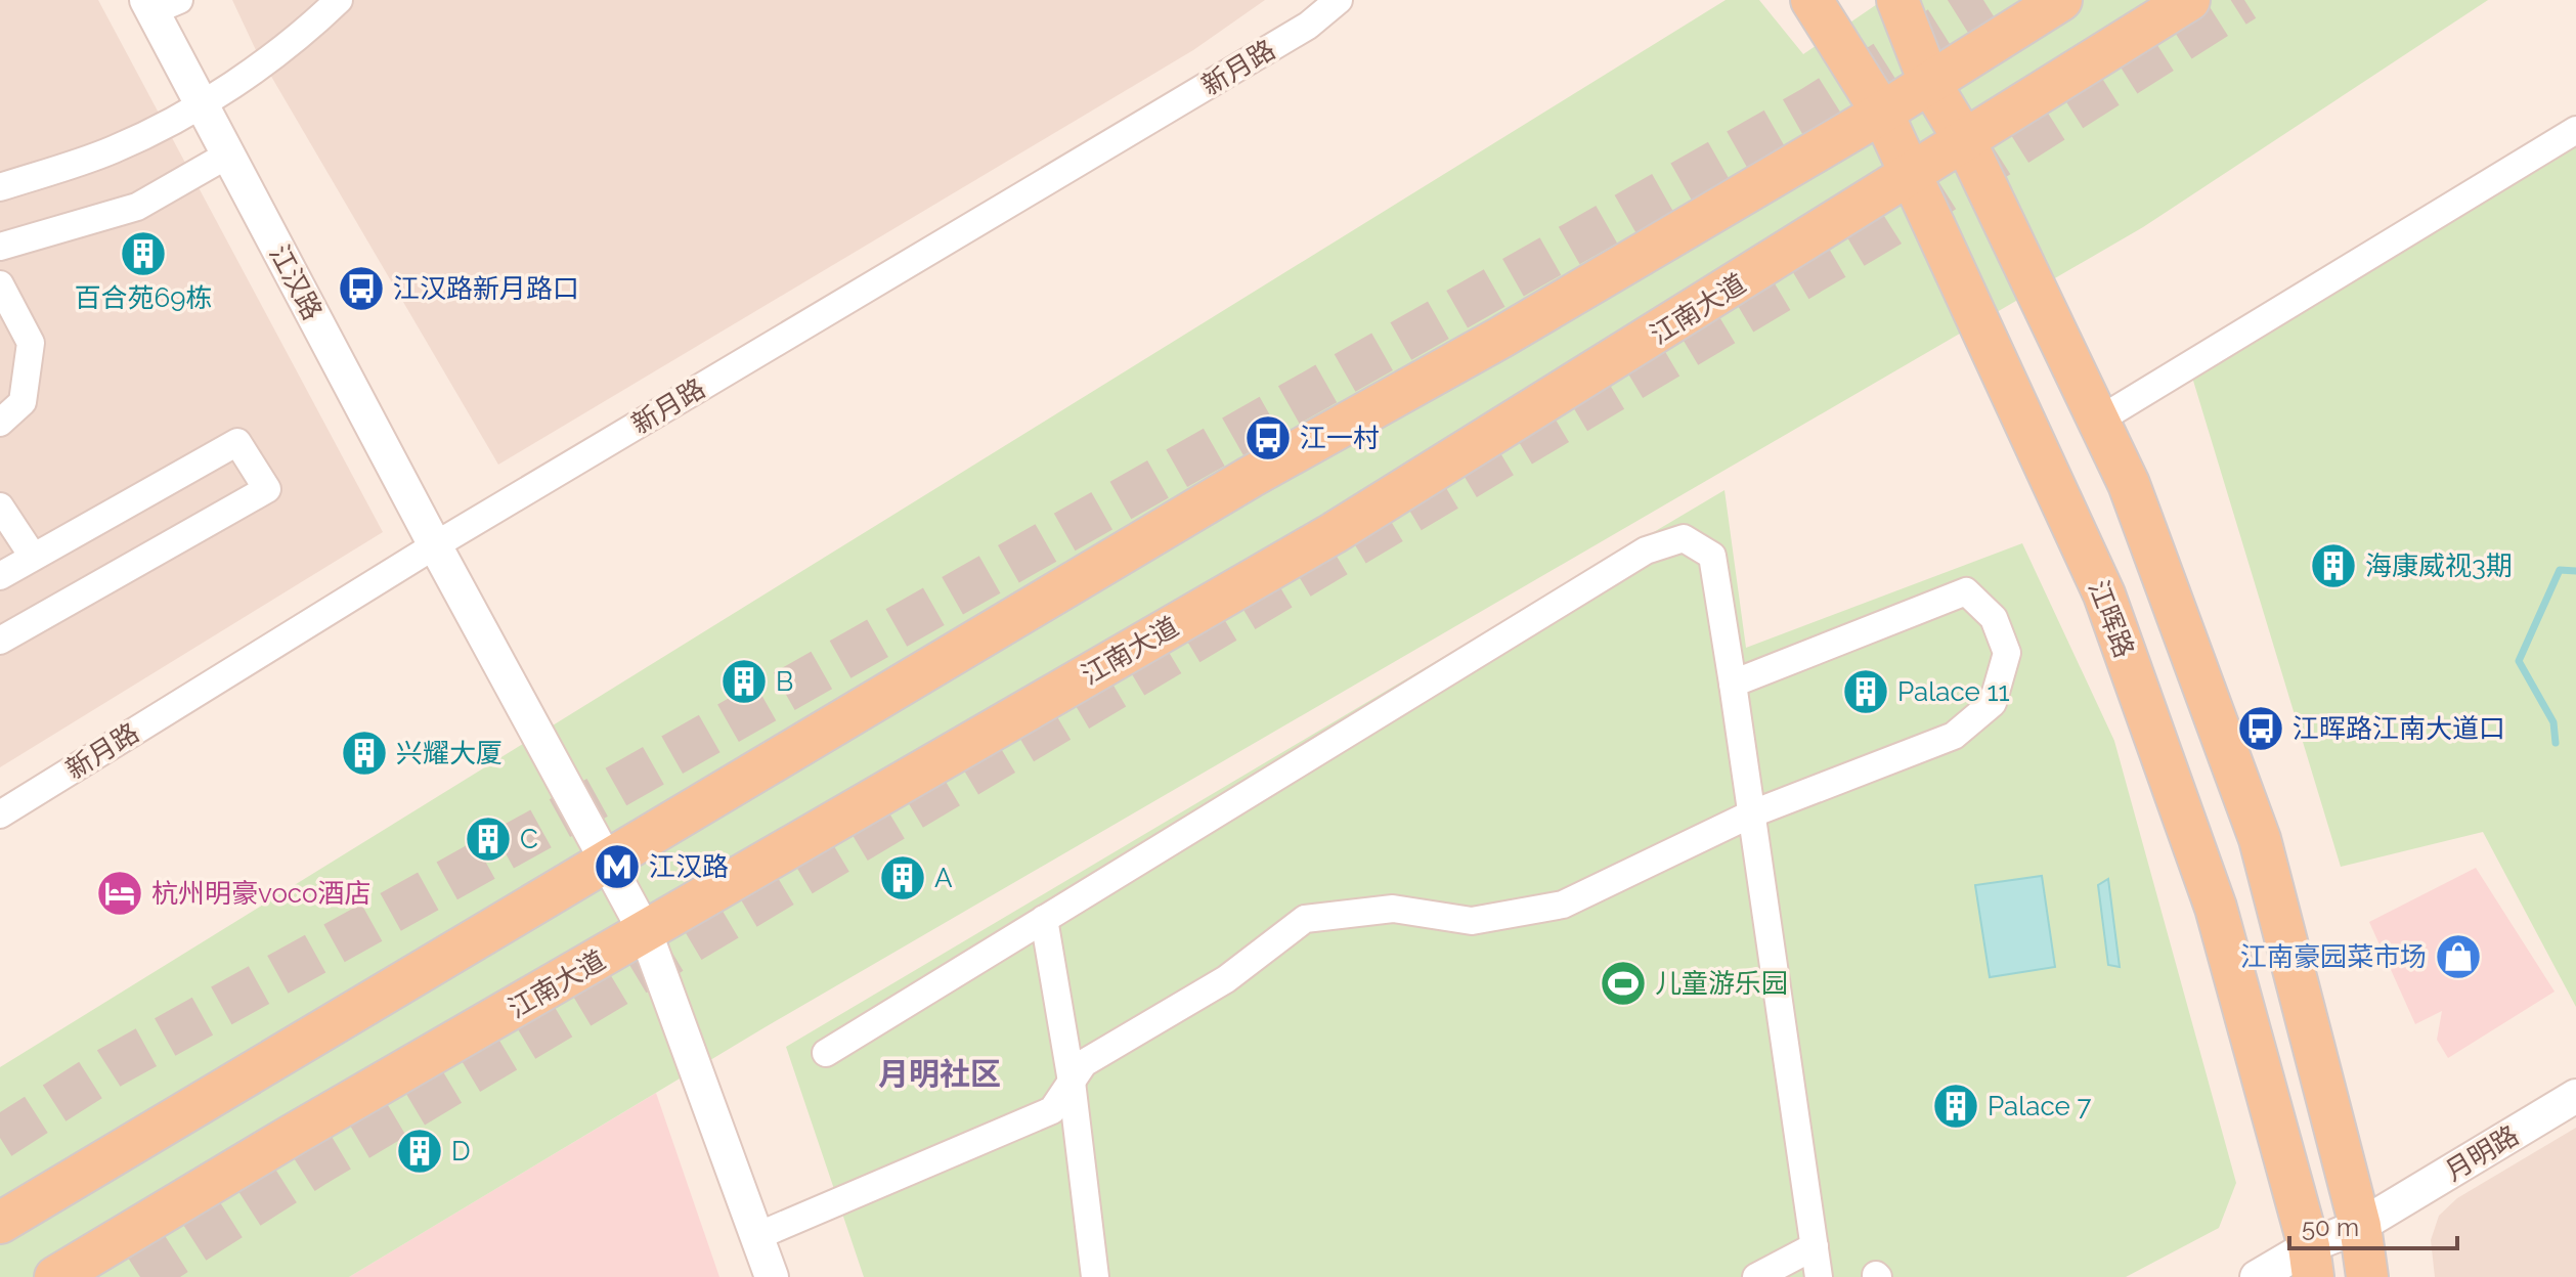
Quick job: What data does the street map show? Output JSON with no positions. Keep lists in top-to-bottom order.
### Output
{
  "streets": {
    "main road": ["江南大道", "江晖路"],
    "street": ["新月路", "江汉路", "月明路"]
  },
  "crossings": [
    ["新月路", "江汉路"],
    ["江汉路", "江南大道"],
    ["江南大道", "江晖路"],
    ["江晖路", "月明路"]
  ],
  "districts": ["月明社区"],
  "places": {
    "building": [
      "百合苑69栋",
      "海康威视3期",
      "B",
      "Palace 11",
      "兴耀大厦",
      "C",
      "A",
      "Palace 7",
      "D"
    ],
    "bus stop": ["江汉路新月路口", "江一村", "江晖路江南大道口"],
    "metro station": ["江汉路"],
    "hotel": ["杭州明豪voco酒店"],
    "shop": ["江南豪园菜市场"],
    "sports": ["儿童游乐园"]
  },
  "scale_bar": "50 m"
}
